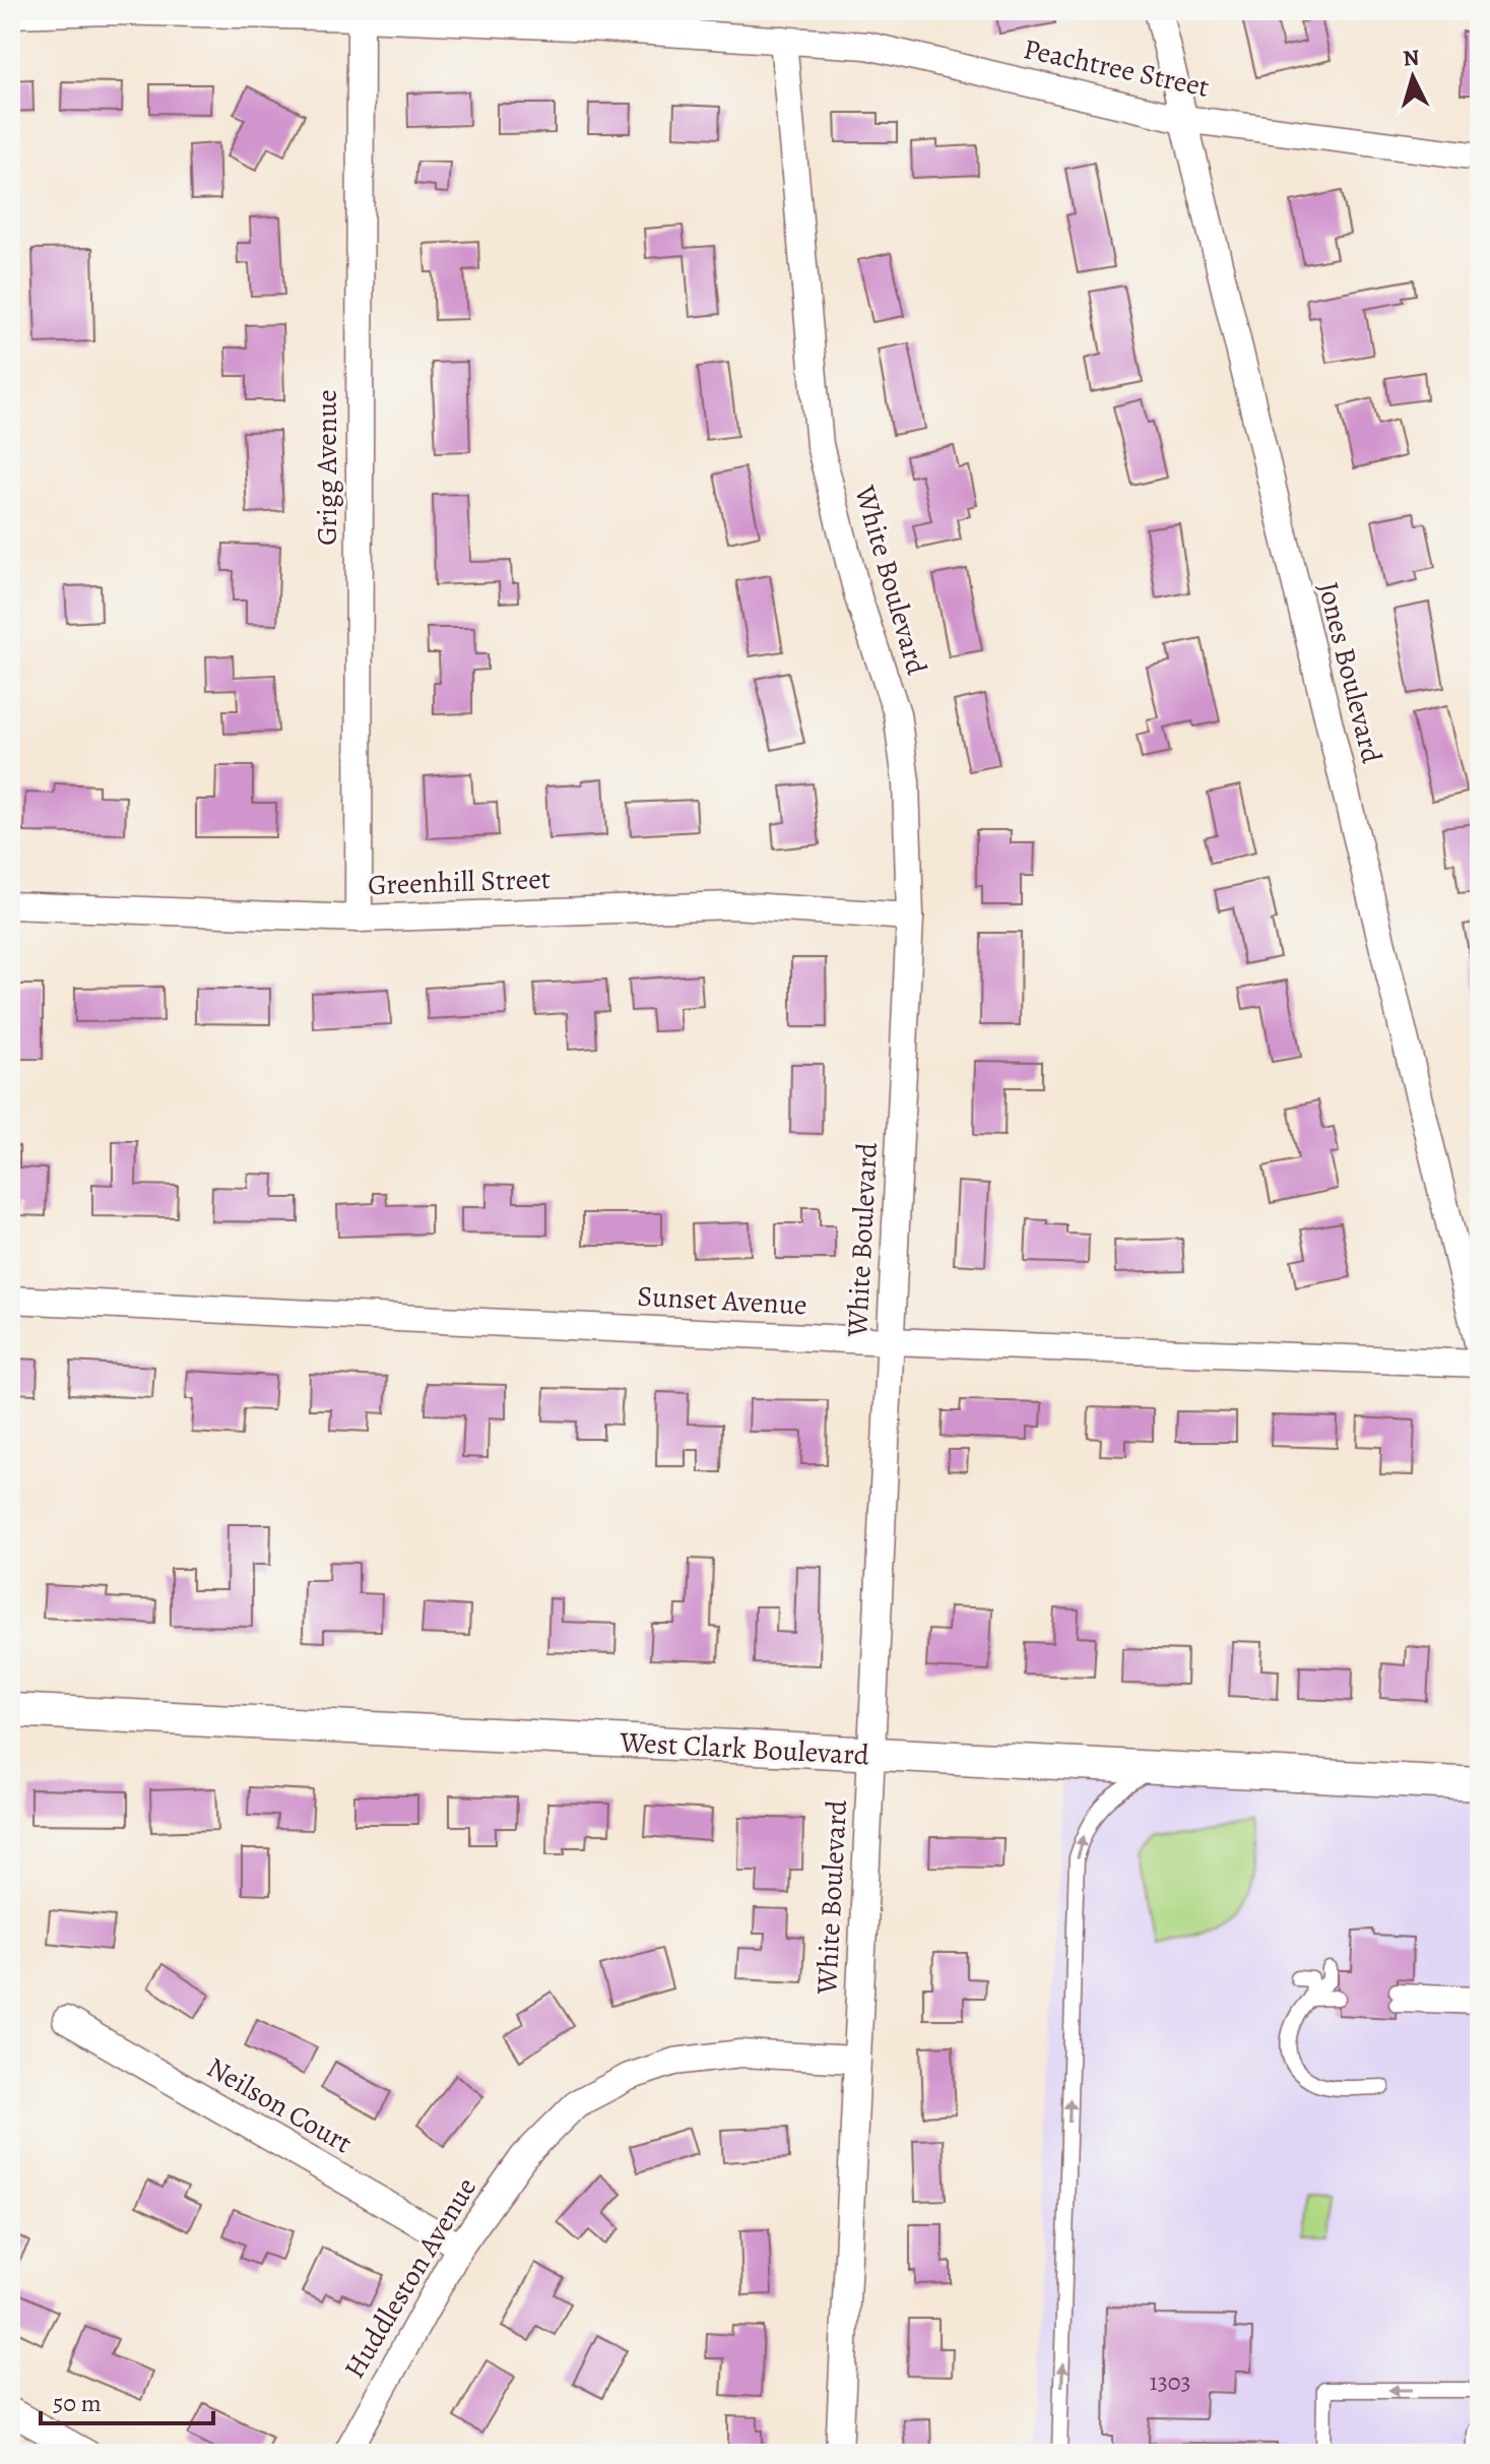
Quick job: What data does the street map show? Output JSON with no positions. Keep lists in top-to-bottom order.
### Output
{
  "streets": {
    "street": [
      "Peachtree Street",
      "Grigg Avenue",
      "White Boulevard",
      "Jones Boulevard",
      "Greenhill Street",
      "Sunset Avenue",
      "West Clark Boulevard",
      "Neilson Court",
      "Huddleston Avenue"
    ]
  },
  "crossings": [
    ["Peachtree Street", "Grigg Avenue"],
    ["Peachtree Street", "White Boulevard"],
    ["Peachtree Street", "Jones Boulevard"],
    ["Grigg Avenue", "Greenhill Street"],
    ["White Boulevard", "Greenhill Street"],
    ["White Boulevard", "Sunset Avenue"],
    ["White Boulevard", "West Clark Boulevard"],
    ["White Boulevard", "Huddleston Avenue"],
    ["Neilson Court", "Huddleston Avenue"]
  ],
  "house_numbers": ["1303"],
  "scale_bar": "50 m",
  "north": "top"
}
